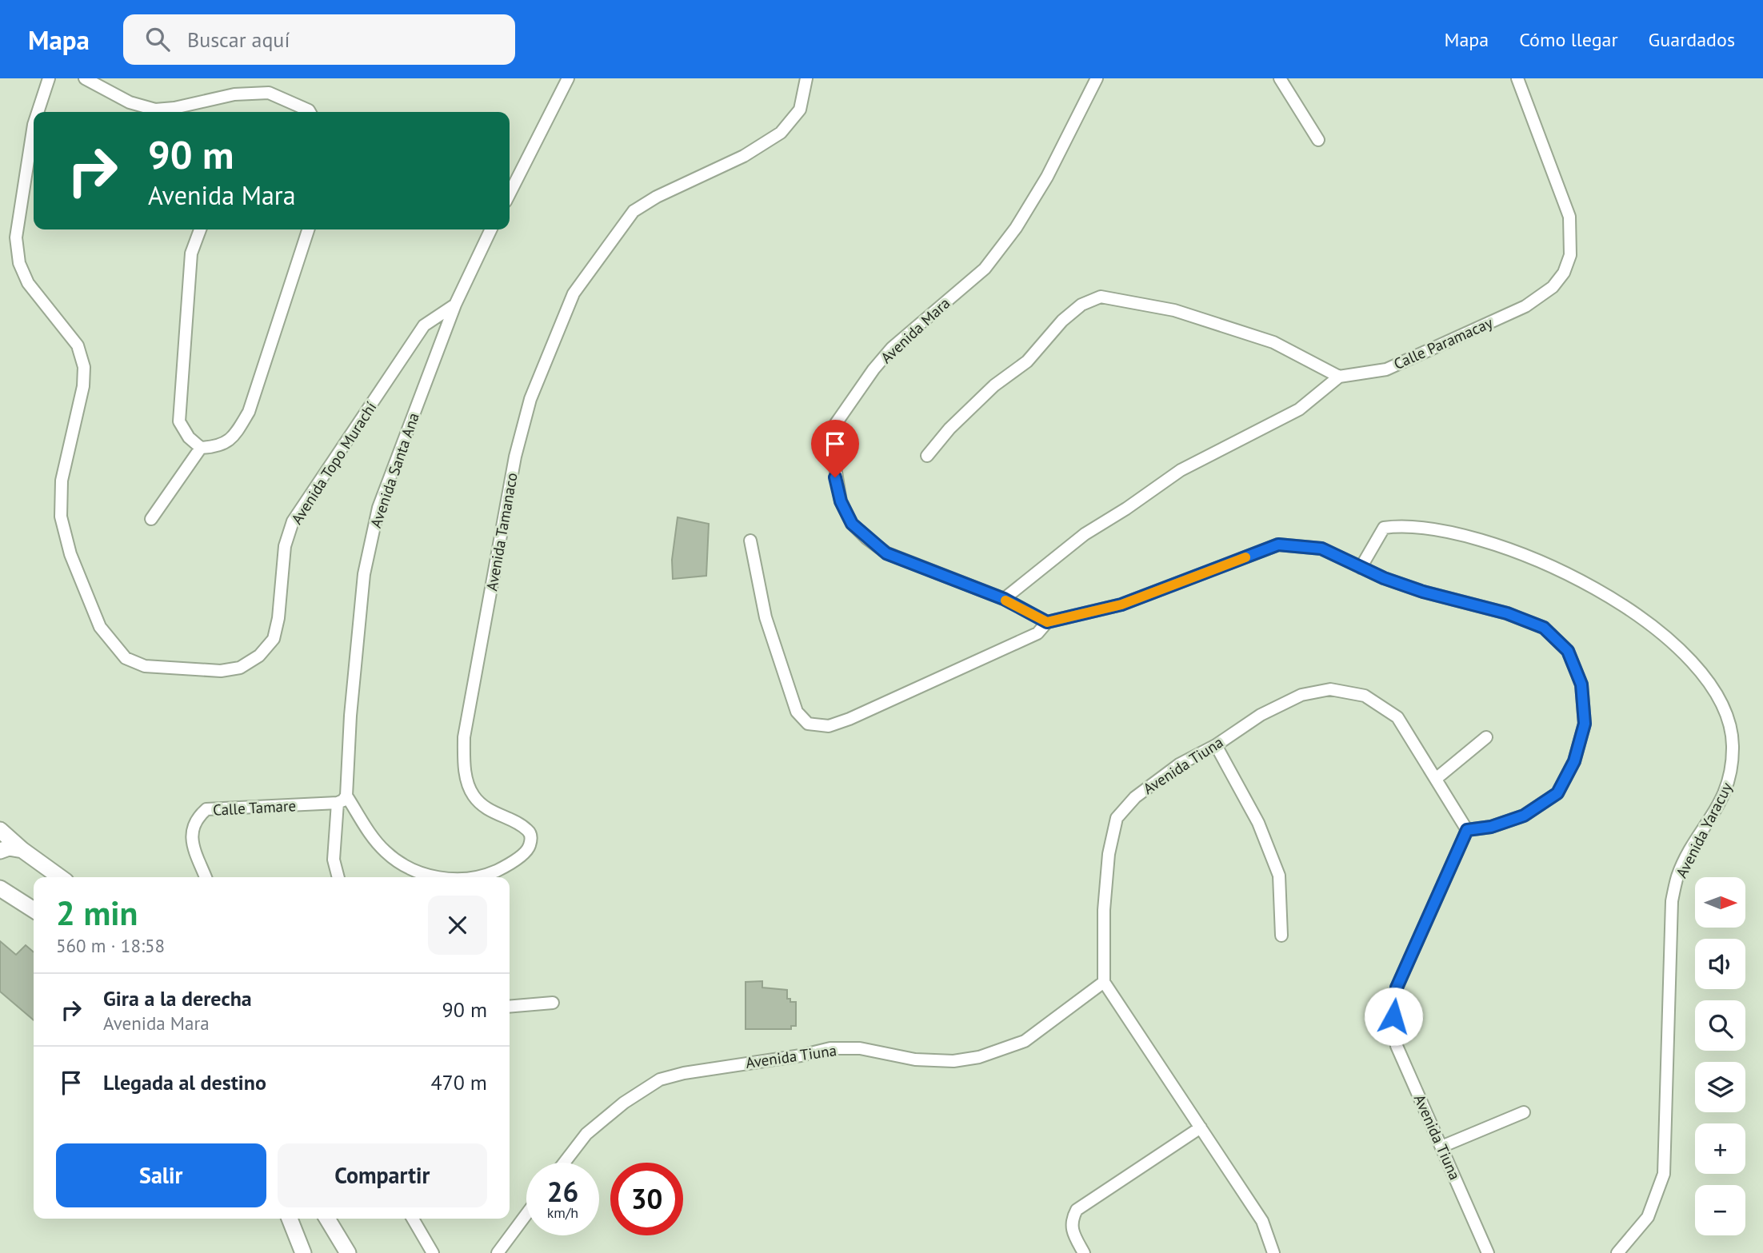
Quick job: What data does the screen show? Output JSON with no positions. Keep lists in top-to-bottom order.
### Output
{
  "streets": {
    "street": [
      "Avenida Mara",
      "Calle Paramacay",
      "Avenida Topo Murachí",
      "Avenida Santa Ana",
      "Avenida Tamanaco",
      "Avenida Tiuna",
      "Calle Tamare",
      "Avenida Yaracuy"
    ]
  },
  "crossings": [
    ["Avenida Topo Murachí", "Avenida Santa Ana"],
    ["Avenida Santa Ana", "Avenida Tamanaco"],
    ["Avenida Santa Ana", "Calle Tamare"],
    ["Avenida Tamanaco", "Calle Tamare"]
  ],
  "north": "right",
  "page": {
    "header": "Mapa",
    "search": "Buscar aquí",
    "nav": ["Mapa", "Cómo llegar", "Guardados"],
    "turn": ["90 m", "Avenida Mara"],
    "map_buttons": ["+", "−"],
    "heading": ["2 min", "560 m · 18:58"],
    "list": [
      {
        "name": "Gira a la derecha",
        "note": "Avenida Mara",
        "value": "90 m"
      },
      {
        "name": "Llegada al destino",
        "value": "470 m"
      }
    ],
    "buttons": ["Salir", "Compartir"],
    "speed": "26 km/h",
    "limit": "30"
  }
}
